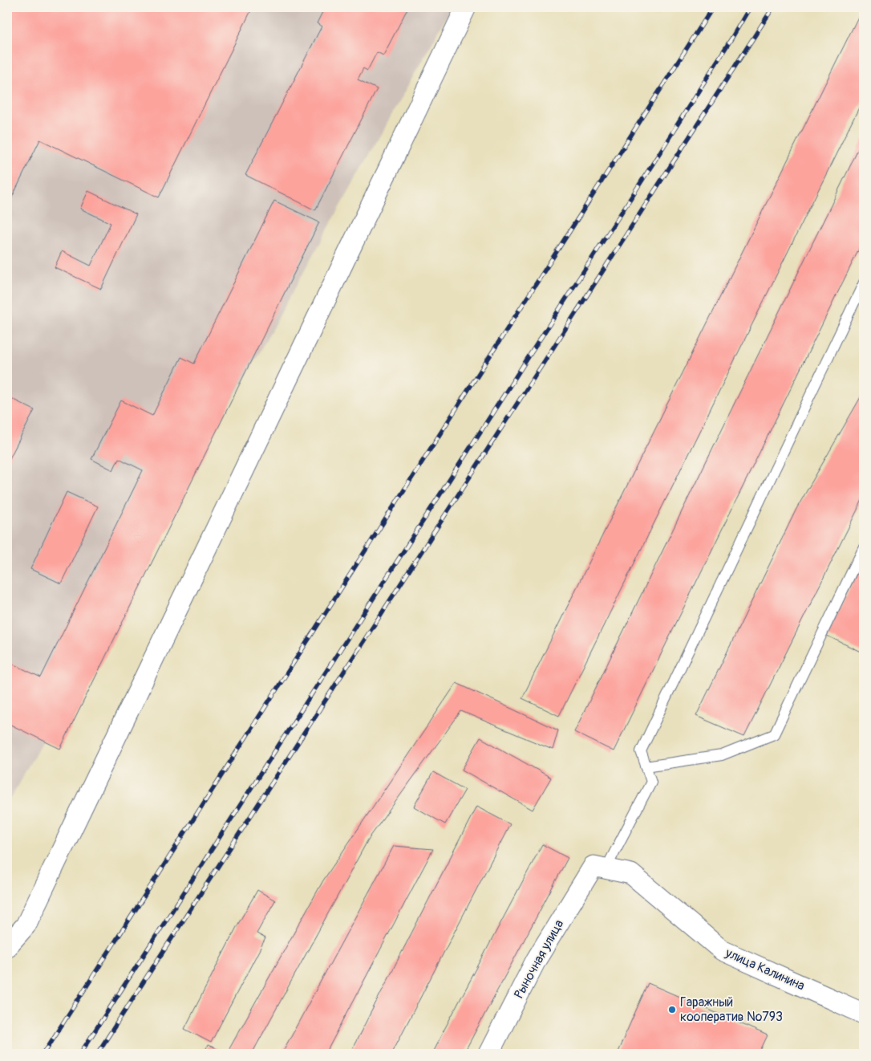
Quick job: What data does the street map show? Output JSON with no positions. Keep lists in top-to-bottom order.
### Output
{
  "streets": {
    "street": ["Рыночная улица", "улица Калинина"]
  },
  "crossings": [
    ["Рыночная улица", "улица Калинина"]
  ],
  "places": ["Гаражный кооператив №793"]
}
